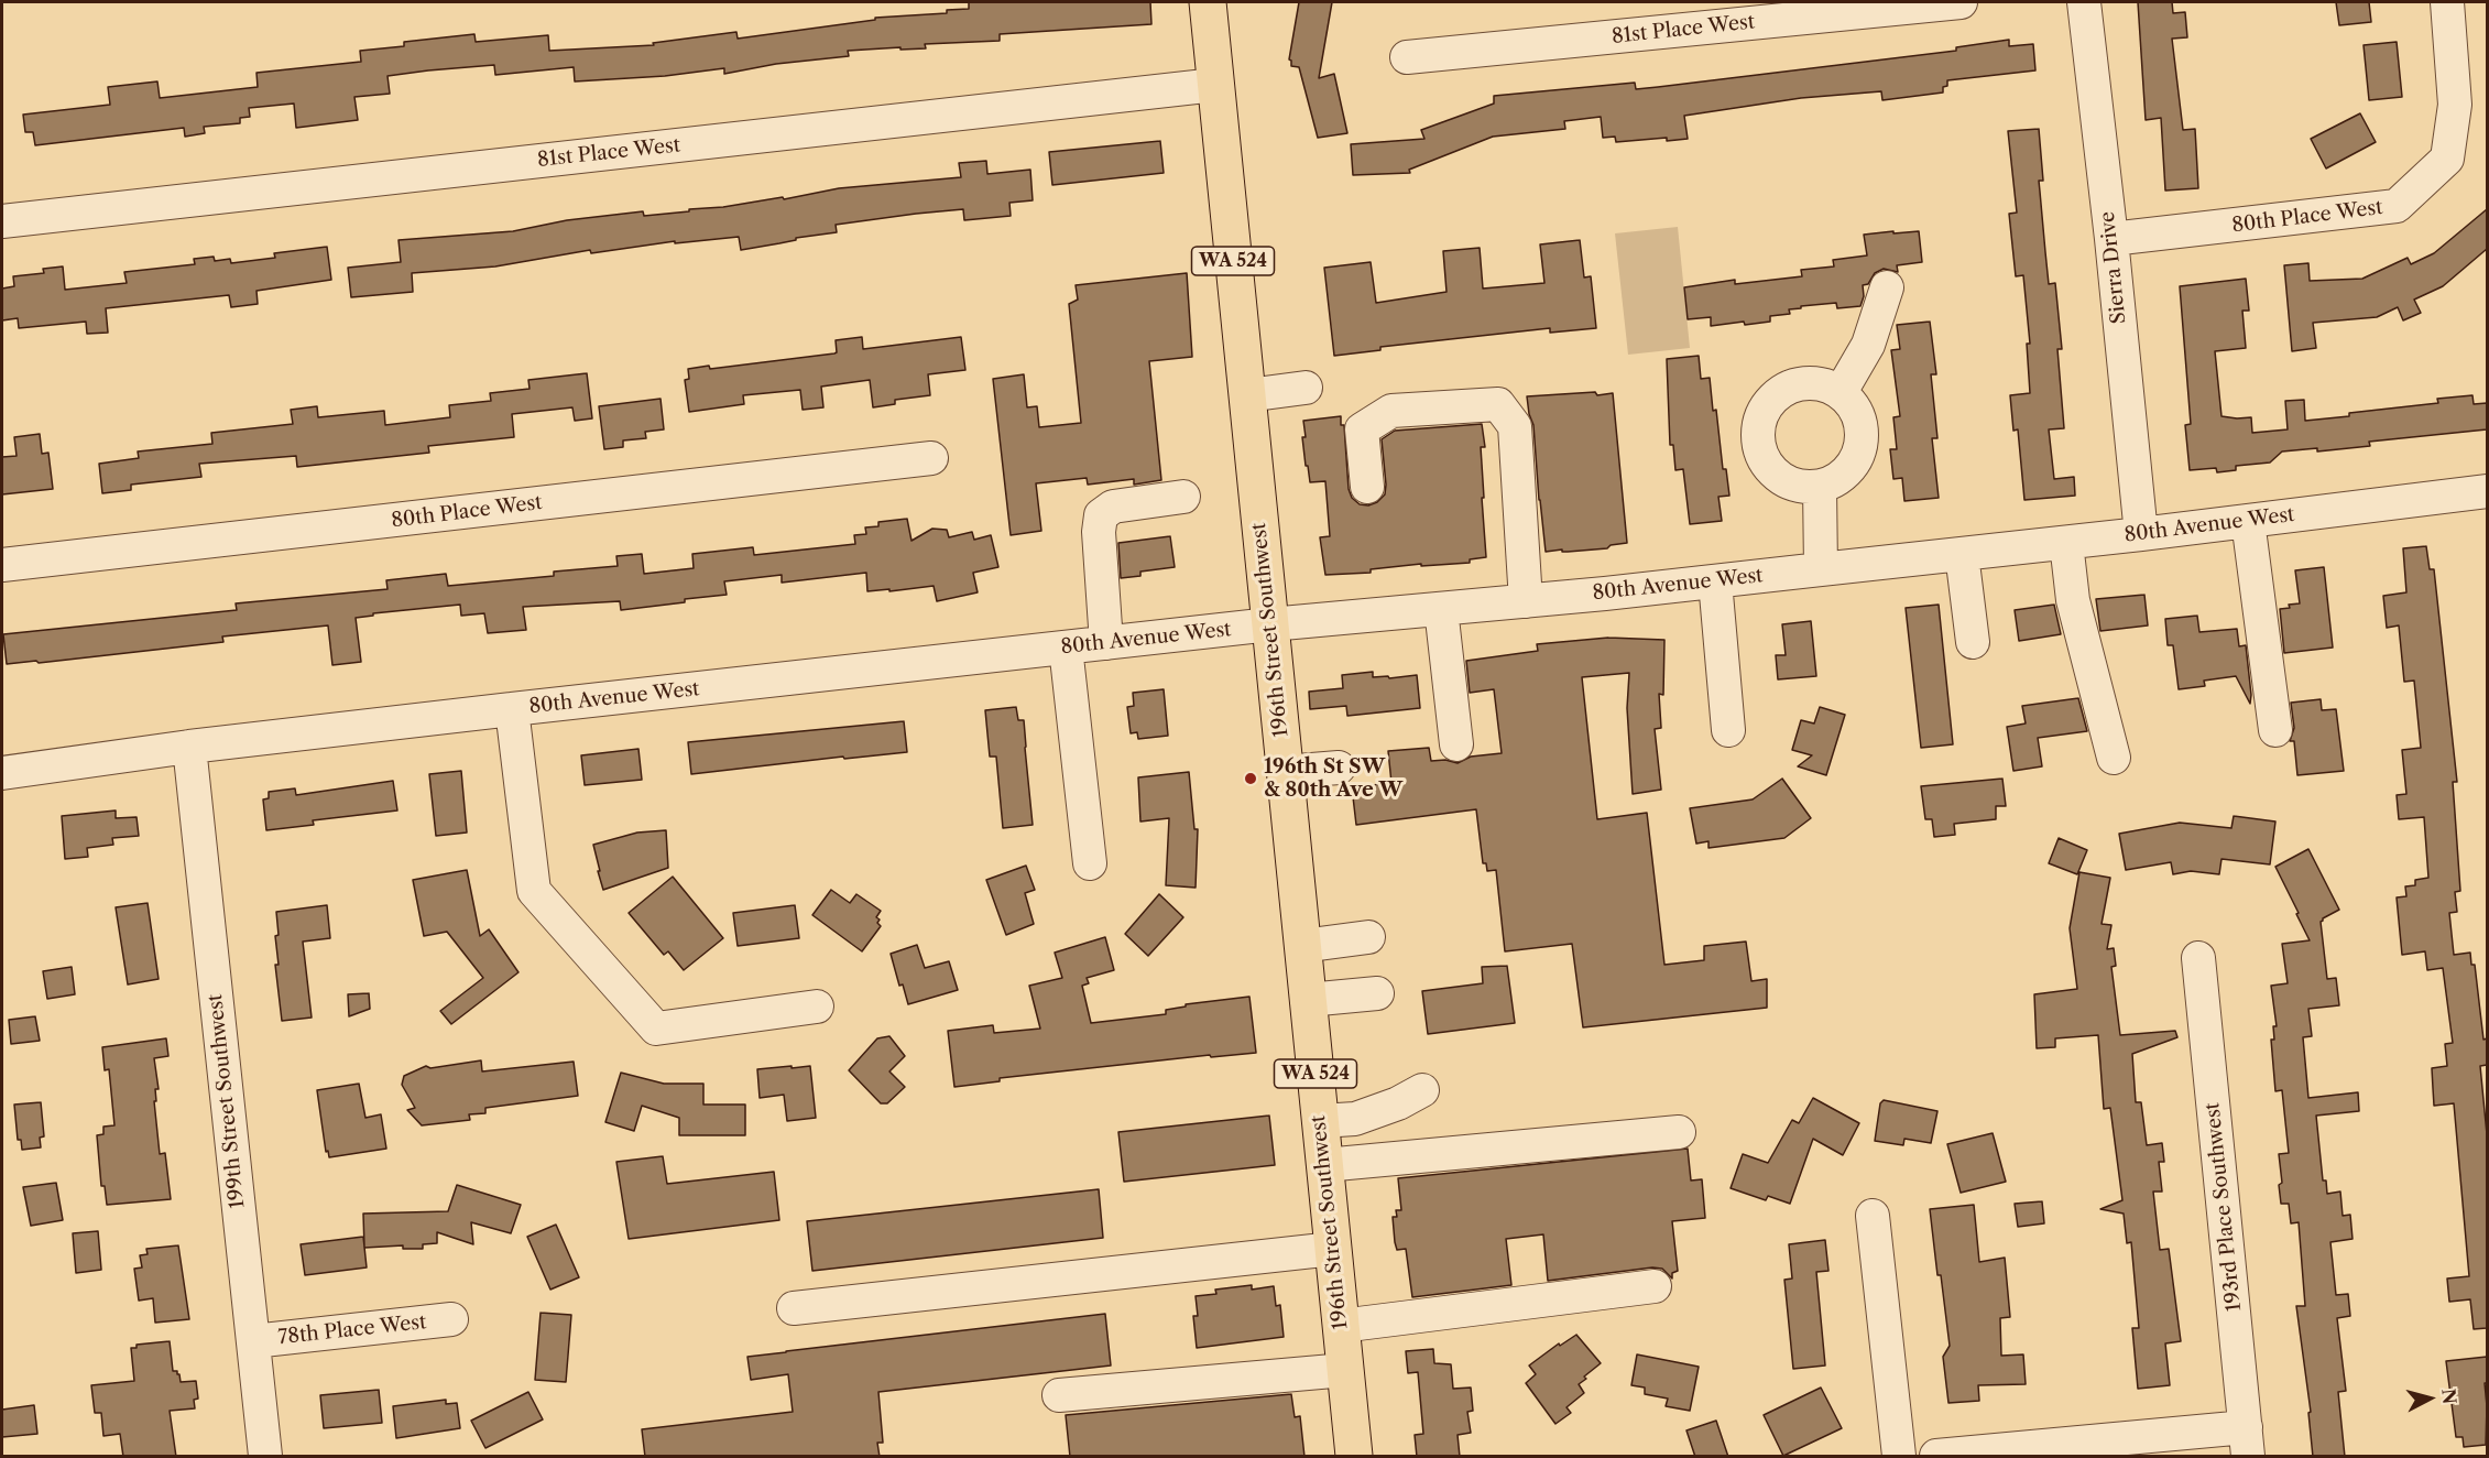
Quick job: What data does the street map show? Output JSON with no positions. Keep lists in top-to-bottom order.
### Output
{
  "streets": {
    "main road": ["WA 524", "196th Street Southwest"],
    "street": [
      "81st Place West",
      "80th Place West",
      "Sierra Drive",
      "80th Avenue West",
      "199th Street Southwest",
      "193rd Place Southwest",
      "78th Place West"
    ]
  },
  "crossings": [
    ["81st Place West", "196th Street Southwest"],
    ["80th Place West", "Sierra Drive"],
    ["Sierra Drive", "80th Avenue West"],
    ["80th Avenue West", "196th Street Southwest"],
    ["80th Avenue West", "199th Street Southwest"],
    ["199th Street Southwest", "78th Place West"]
  ],
  "places": ["196th St SW & 80th Ave W"],
  "north": "right"
}
